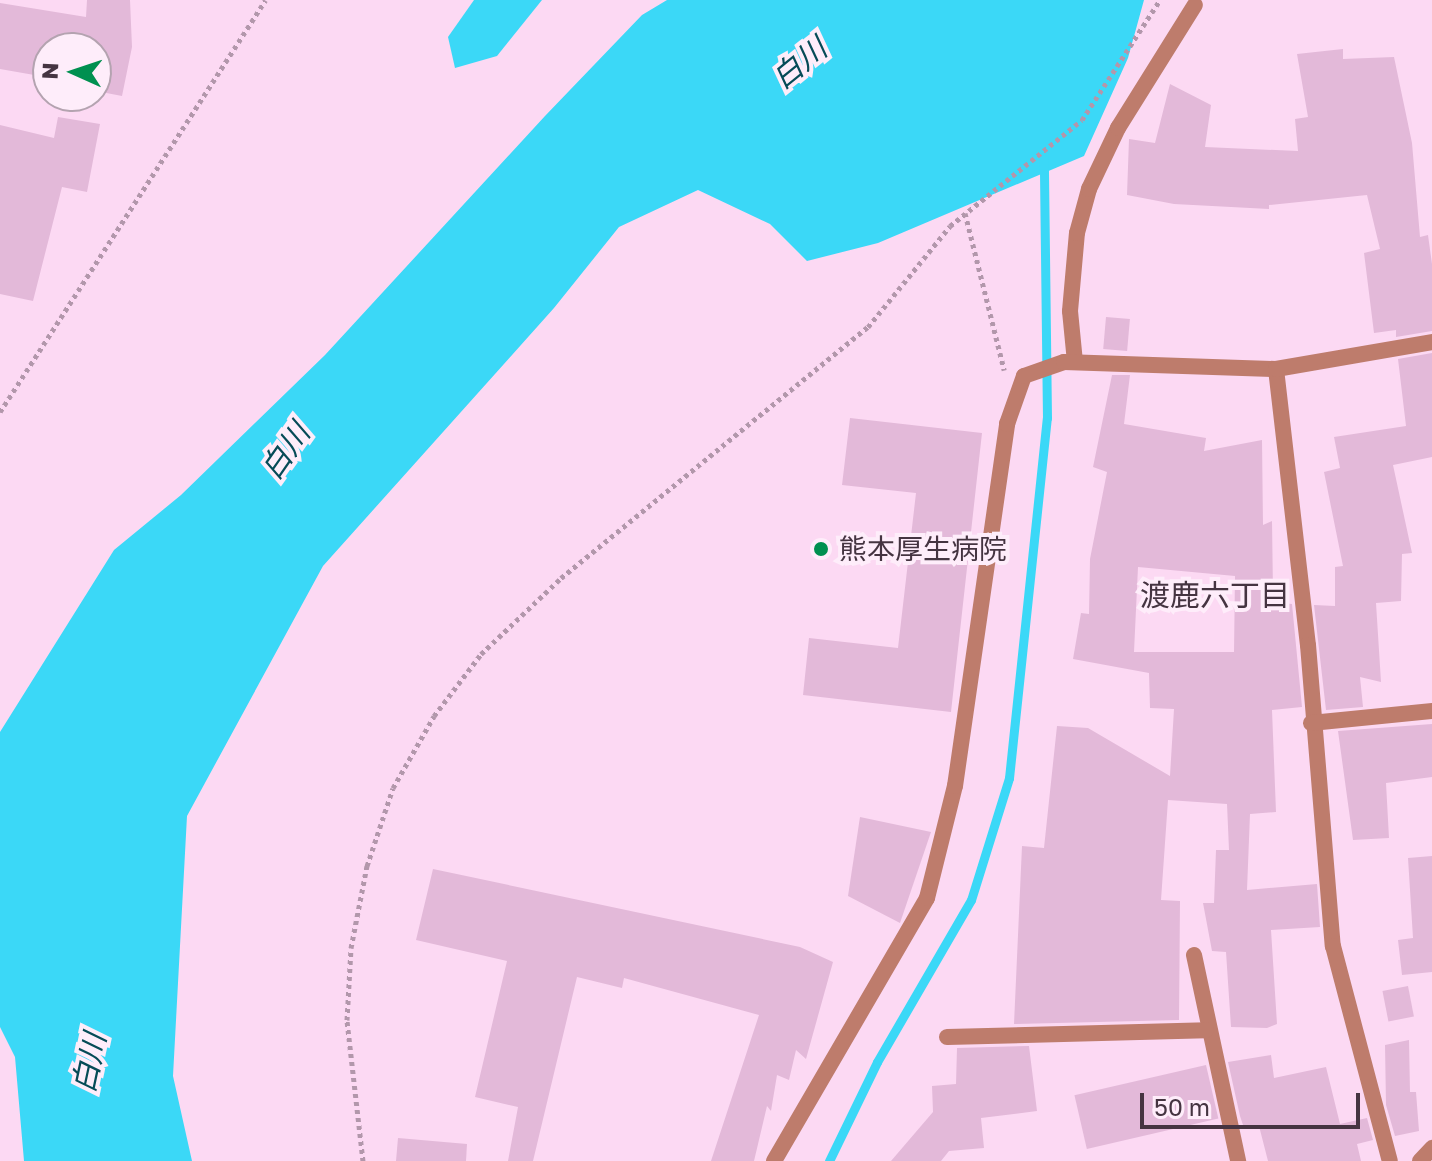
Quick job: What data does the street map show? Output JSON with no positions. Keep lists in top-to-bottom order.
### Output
{
  "districts": ["渡鹿六丁目"],
  "water": ["白川"],
  "places": ["熊本厚生病院"],
  "scale_bar": "50 m",
  "north": "left"
}
